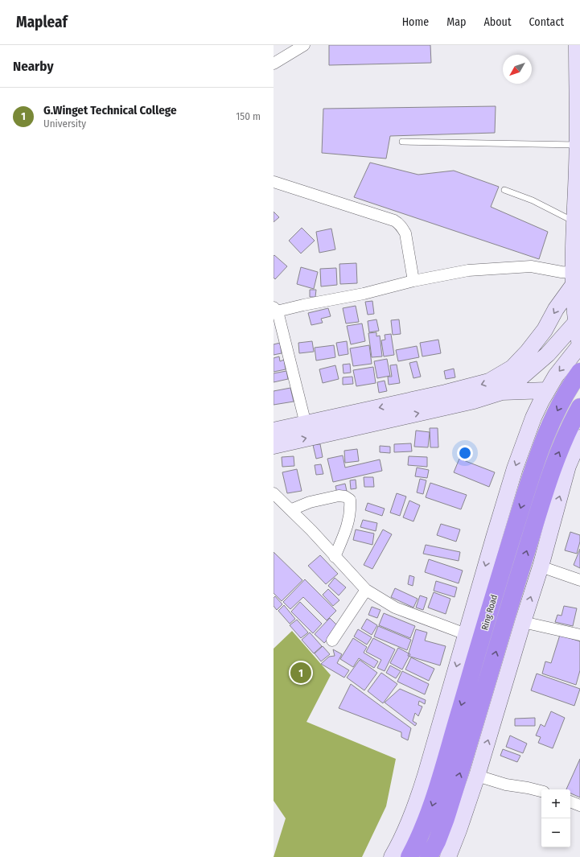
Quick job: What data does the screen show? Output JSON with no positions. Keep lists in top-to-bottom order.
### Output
{
  "streets": {
    "highway": ["Ring Road"]
  },
  "north": "bottom left",
  "page": {
    "header": "Mapleaf",
    "nav": [
      "Home",
      "Map",
      "About",
      "Contact"
    ],
    "heading": "Nearby",
    "list": [
      {
        "mark": "1",
        "name": "G.Winget Technical College",
        "note": "University",
        "value": "150 m"
      }
    ],
    "pins": "1",
    "map_buttons": ["+", "−"]
  }
}
